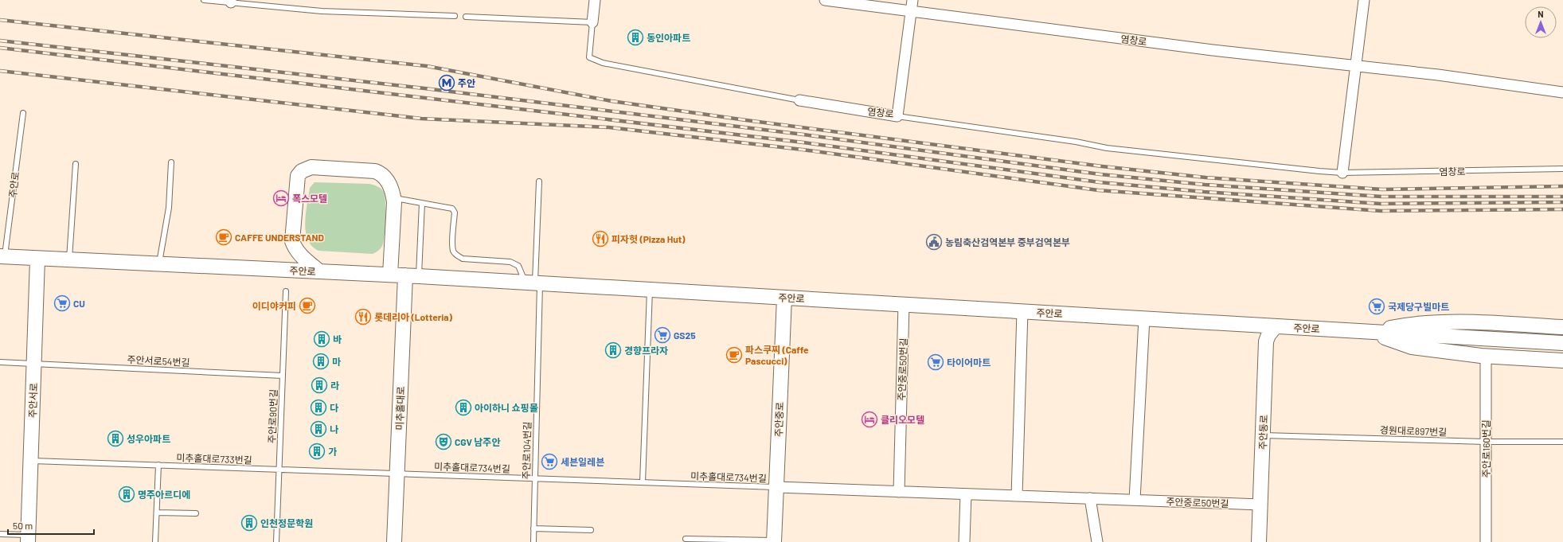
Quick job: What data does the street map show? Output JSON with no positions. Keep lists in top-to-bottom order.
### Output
{
  "streets": {
    "main road": [
      "주안로",
      "주안서로",
      "미추홀대로",
      "주안중로",
      "주안동로"
    ],
    "street": ["염창로", "주안중로50번길", "주안로160번길"],
    "lane": [
      "주안서로54번길",
      "주안로90번길",
      "경원대로897번길",
      "주안로104번길",
      "미추홀대로733번길",
      "미추홀대로734번길"
    ]
  },
  "crossings": [
    ["주안로", "주안중로50번길"],
    ["주안로", "주안서로"],
    ["주안로", "미추홀대로"],
    ["주안로", "주안중로"],
    ["주안로", "주안동로"],
    ["주안로", "주안로104번길"],
    ["주안서로54번길", "주안서로"],
    ["주안서로54번길", "주안로90번길"],
    ["주안중로50번길", "주안중로"],
    ["주안중로50번길", "주안동로"],
    ["주안중로50번길", "미추홀대로734번길"],
    ["주안서로", "미추홀대로733번길"],
    ["미추홀대로", "미추홀대로733번길"],
    ["미추홀대로", "미추홀대로734번길"],
    ["주안로90번길", "미추홀대로733번길"],
    ["주안중로", "미추홀대로734번길"],
    ["경원대로897번길", "주안동로"],
    ["경원대로897번길", "주안로160번길"],
    ["주안로104번길", "미추홀대로734번길"],
    ["미추홀대로733번길", "미추홀대로734번길"]
  ],
  "places": {
    "building": [
      "동인아파트",
      "바",
      "경향프라자",
      "마",
      "라",
      "다",
      "아이하니 쇼핑몰",
      "나",
      "성우아파트",
      "가",
      "명주아르디에",
      "인천정문학원"
    ],
    "metro station": ["주안"],
    "hotel": ["폭스모텔", "클리오모텔"],
    "cafe": ["CAFFE UNDERSTAND", "이디야커피", "파스쿠찌 (Caffe Pascucci)"],
    "restaurant": ["피자헛 (Pizza Hut)", "롯데리아 (Lotteria)"],
    "public building": ["농림축산검역본부 중부검역본부"],
    "supermarket": [
      "CU",
      "국제당구빌마트",
      "GS25",
      "타이어마트",
      "세븐일레븐"
    ],
    "theatre": ["CGV 남주안"]
  },
  "scale_bar": "50 m",
  "north": "top"
}
